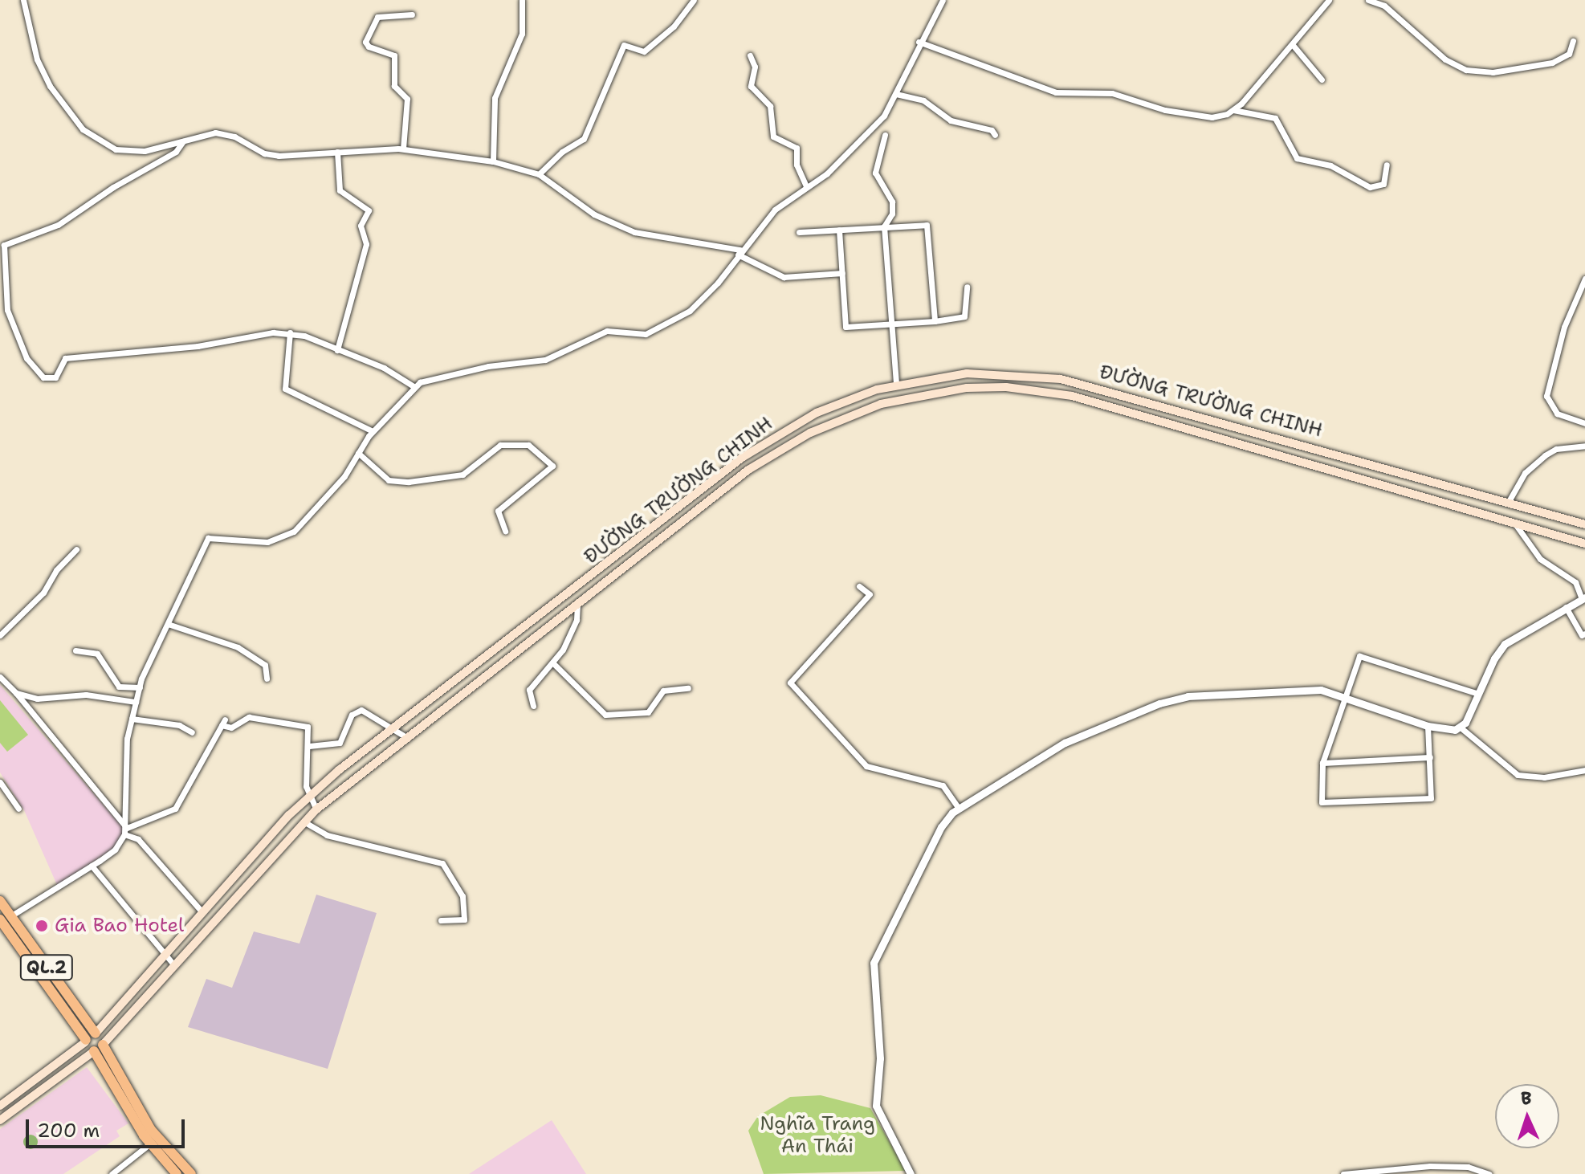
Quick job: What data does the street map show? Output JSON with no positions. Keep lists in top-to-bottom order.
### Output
{
  "streets": {
    "highway": ["QL.2"],
    "main road": ["ĐƯỜNG TRƯỜNG CHINH"]
  },
  "crossings": [
    ["ĐƯỜNG TRƯỜNG CHINH", "QL.2"]
  ],
  "parks": ["Nghĩa Trang An Thái"],
  "places": ["Gia Bao Hotel"],
  "scale_bar": "200 m",
  "north": "top"
}
